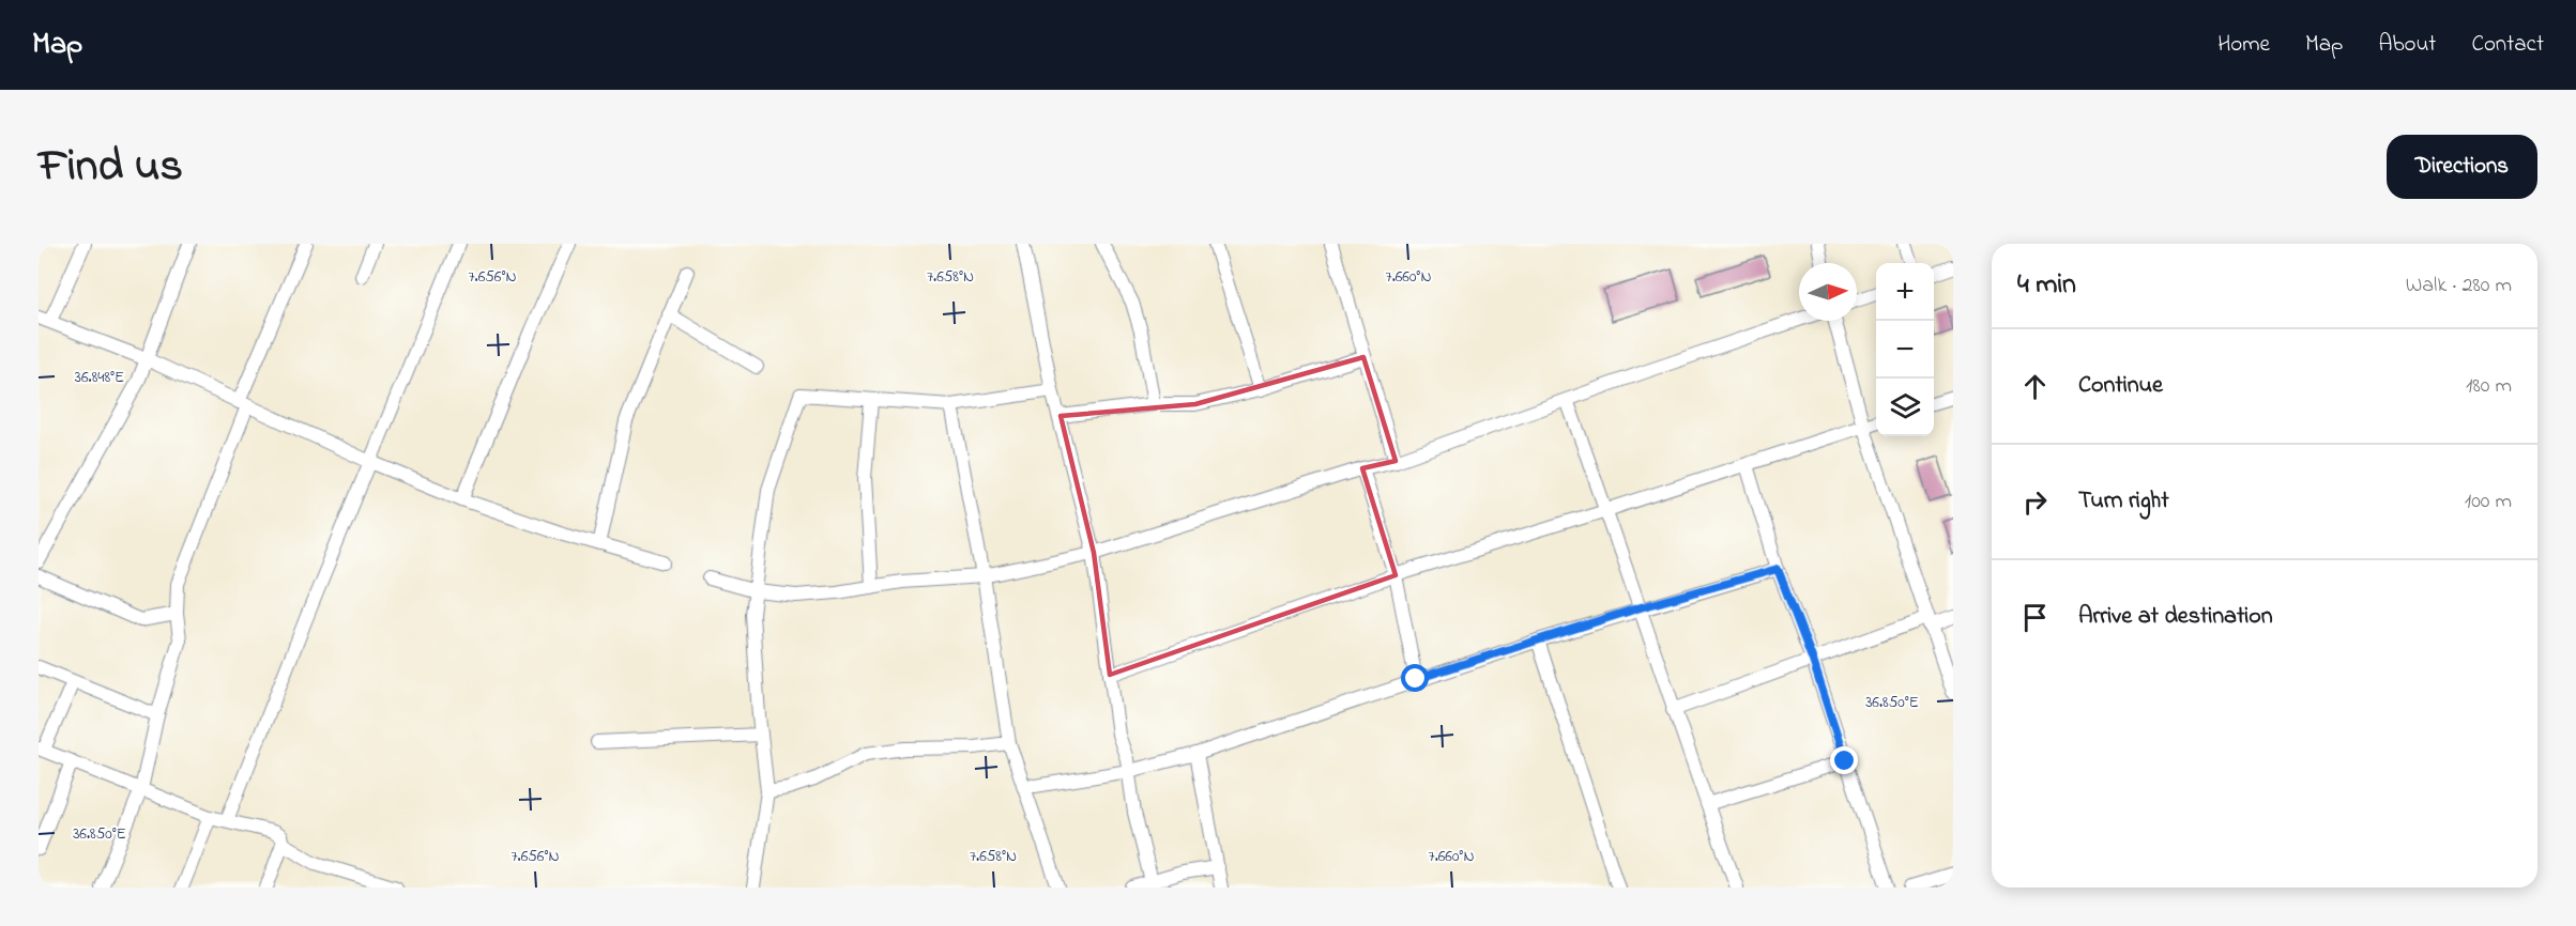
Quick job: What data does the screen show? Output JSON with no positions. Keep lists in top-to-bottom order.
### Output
{
  "north": "right",
  "page": {
    "header": "Map",
    "nav": [
      "Home",
      "Map",
      "About",
      "Contact"
    ],
    "title": "Find us",
    "buttons": "Directions",
    "heading": ["4 min", "Walk · 280 m"],
    "map_buttons": ["+", "−"],
    "list": [
      ["Continue", "180 m"],
      ["Turn right", "100 m"],
      "Arrive at destination"
    ]
  },
  "coordinates": [
    "7.656°N",
    "7.658°N",
    "7.660°N",
    "36.848°E",
    "36.850°E"
  ]
}
